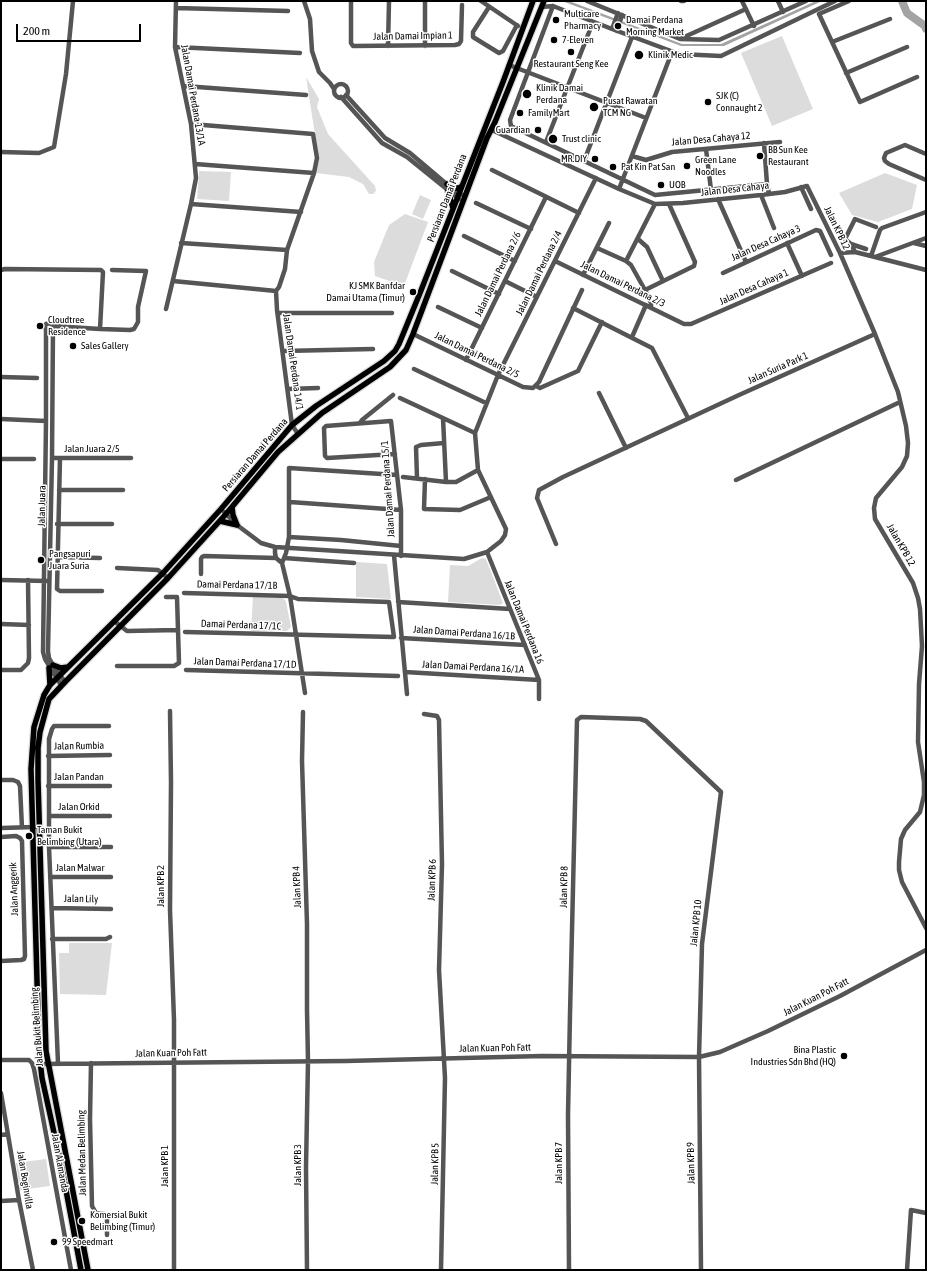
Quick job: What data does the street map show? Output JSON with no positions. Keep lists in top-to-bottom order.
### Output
{
  "streets": {
    "main road": ["Persiaran Damai Perdana", "Jalan Bukit Belimbing"],
    "street": [
      "Jalan Damai Impian 1",
      "Jalan Damai Perdana 13/1A",
      "Jalan Desa Cahaya 12",
      "Jalan Desa Cahaya",
      "Jalan KPB 12",
      "Jalan Desa Cahaya 3",
      "Jalan Damai Perdana 2/4",
      "Jalan Damai Perdana 2/6",
      "Jalan Damai Perdana 2/3",
      "Jalan Desa Cahaya 1",
      "Jalan Damai Perdana 2/5",
      "Jalan Damai Perdana 14/1",
      "Jalan Suria Park 1",
      "Jalan Juara 2/5",
      "Jalan Damai Perdana 15/1",
      "Jalan Juara",
      "Damai Perdana 17/1B",
      "Jalan Damai Perdana 16",
      "Damai Perdana 17/1C",
      "Jalan Damai Perdana 16/1B",
      "Jalan Damai Perdana 17/1D",
      "Jalan Damai Perdana 16/1A",
      "Jalan Rumbia",
      "Jalan Pandan",
      "Jalan Orkid",
      "Jalan Malwar",
      "Jalan KPB 6",
      "Jalan KPB 2",
      "Jalan KPB 4",
      "Jalan KPB 8",
      "Jalan Anggerik",
      "Jalan Lily",
      "Jalan KPB 10",
      "Jalan Kuan Poh Fatt",
      "Jalan Medan Belimbing",
      "Jalan Alamanda",
      "Jalan KPB 7",
      "Jalan KPB 9",
      "Jalan KPB 5",
      "Jalan KPB 3",
      "Jalan KPB 1",
      "Jalan Boginvilla"
    ]
  },
  "crossings": [
    ["Jalan Desa Cahaya", "Persiaran Damai Perdana"],
    ["Jalan Desa Cahaya", "Jalan KPB 12"],
    ["Jalan Desa Cahaya", "Jalan Damai Perdana 2/4"],
    ["Persiaran Damai Perdana", "Jalan Damai Perdana 2/5"],
    ["Persiaran Damai Perdana", "Jalan Damai Perdana 14/1"],
    ["Persiaran Damai Perdana", "Jalan Juara"],
    ["Persiaran Damai Perdana", "Jalan Bukit Belimbing"],
    ["Jalan KPB 12", "Jalan Suria Park 1"],
    ["Jalan Damai Perdana 2/4", "Jalan Damai Perdana 2/3"],
    ["Jalan Damai Perdana 2/4", "Jalan Damai Perdana 2/5"],
    ["Jalan Damai Perdana 2/6", "Jalan Damai Perdana 2/5"],
    ["Jalan Damai Perdana 2/3", "Jalan Desa Cahaya 1"],
    ["Jalan Juara 2/5", "Jalan Juara"],
    ["Damai Perdana 17/1B", "Damai Perdana 17/1C"],
    ["Jalan Damai Perdana 16", "Jalan Damai Perdana 16/1B"],
    ["Jalan Damai Perdana 16", "Jalan Damai Perdana 16/1A"],
    ["Jalan KPB 6", "Jalan Kuan Poh Fatt"],
    ["Jalan KPB 6", "Jalan KPB 5"],
    ["Jalan KPB 2", "Jalan Kuan Poh Fatt"],
    ["Jalan KPB 2", "Jalan KPB 1"],
    ["Jalan KPB 4", "Jalan Kuan Poh Fatt"],
    ["Jalan KPB 4", "Jalan KPB 3"],
    ["Jalan KPB 8", "Jalan KPB 10"],
    ["Jalan KPB 8", "Jalan Kuan Poh Fatt"],
    ["Jalan KPB 8", "Jalan KPB 7"],
    ["Jalan KPB 10", "Jalan Kuan Poh Fatt"],
    ["Jalan KPB 10", "Jalan KPB 9"],
    ["Jalan Kuan Poh Fatt", "Jalan Bukit Belimbing"],
    ["Jalan Kuan Poh Fatt", "Jalan Medan Belimbing"],
    ["Jalan Kuan Poh Fatt", "Jalan KPB 7"],
    ["Jalan Kuan Poh Fatt", "Jalan KPB 9"],
    ["Jalan Kuan Poh Fatt", "Jalan KPB 5"],
    ["Jalan Kuan Poh Fatt", "Jalan KPB 3"],
    ["Jalan Kuan Poh Fatt", "Jalan KPB 1"]
  ],
  "places": [
    "Multicare Pharmacy",
    "Damai Perdana Morning Market",
    "7-Eleven",
    "Restaurant Seng Kee",
    "Klinik Medic",
    "Klinik Damai Perdana",
    "SJK (C) Connaught 2",
    "Pusat Rawatan TCM NG",
    "FamilyMart",
    "Guardian",
    "Trust clinic",
    "BB Sun Kee Restaurant",
    "MR.DIY",
    "Green Lane Noodles",
    "Pat Kin Pat San",
    "UOB",
    "KJ SMK Banfdar Damai Utama (Timur)",
    "Cloudtree Residence",
    "Sales Gallery",
    "Pangsapuri Juara Suria",
    "Taman Bukit Belimbing (Utara)",
    "Bina Plastic Industries Sdn Bhd (HQ)",
    "Komersial Bukit Belimbing (Timur)",
    "99 Speedmart"
  ],
  "scale_bar": "200 m"
}
